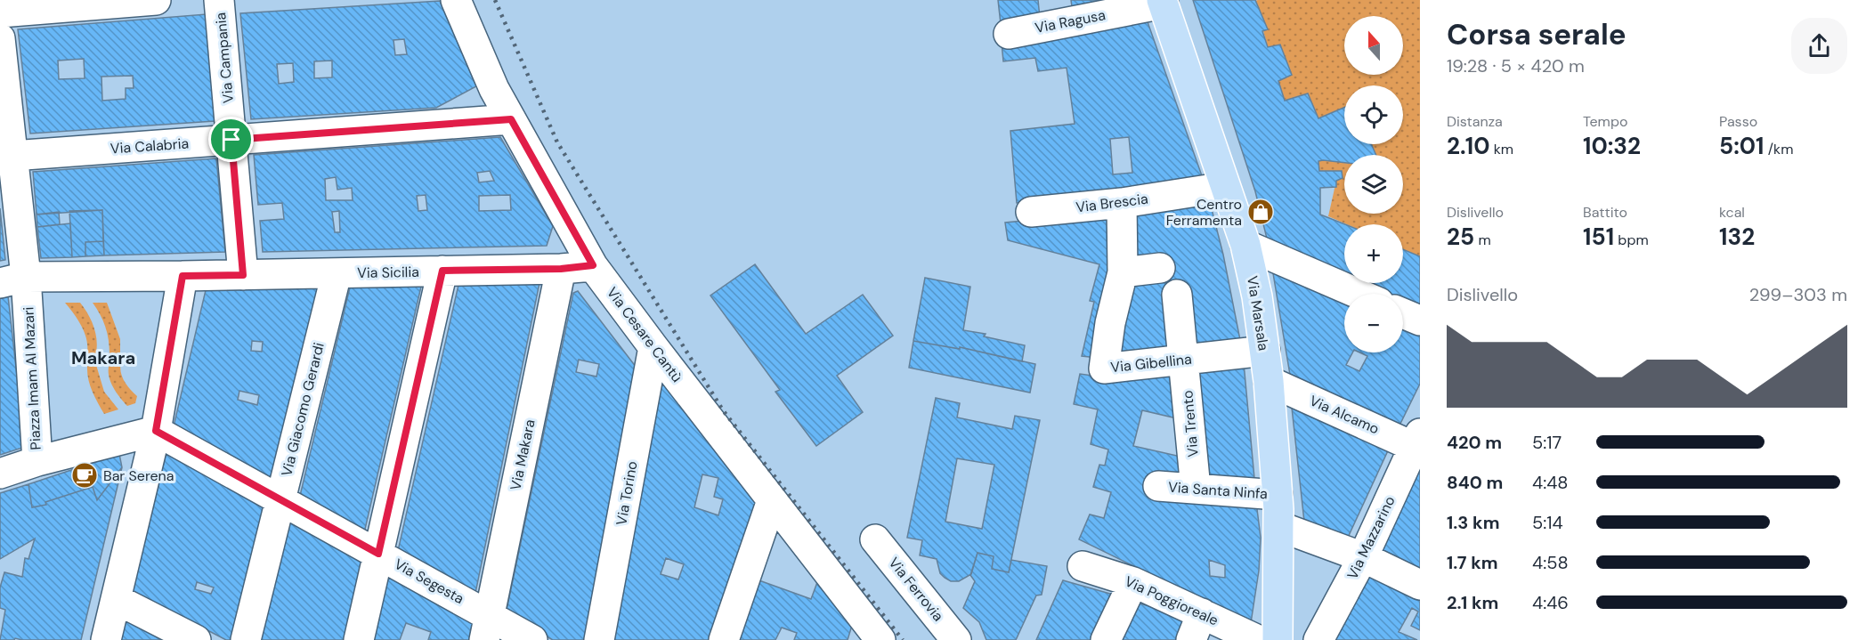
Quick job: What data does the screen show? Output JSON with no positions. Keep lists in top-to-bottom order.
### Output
{
  "streets": {
    "main road": ["Via Marsala"],
    "street": [
      "Via Ragusa",
      "Via Campania",
      "Via Calabria",
      "Via Brescia",
      "Via Sicilia",
      "Via Cesare Cantù",
      "Via Gibellina",
      "Piazza Imam Al Mazari",
      "Via Giacomo Gerardi",
      "Via Alcamo",
      "Via Trento",
      "Via Makara",
      "Via Santa Ninfa",
      "Via Torino",
      "Via Mazzarino",
      "Via Segesta",
      "Via Ferrovia",
      "Via Poggioreale"
    ]
  },
  "crossings": [
    ["Via Ragusa", "Via Marsala"],
    ["Via Campania", "Via Calabria"],
    ["Via Campania", "Via Sicilia"],
    ["Via Calabria", "Via Cesare Cantù"],
    ["Via Calabria", "Piazza Imam Al Mazari"],
    ["Via Brescia", "Via Marsala"],
    ["Via Brescia", "Via Gibellina"],
    ["Via Sicilia", "Via Cesare Cantù"],
    ["Via Sicilia", "Via Giacomo Gerardi"],
    ["Via Sicilia", "Via Makara"],
    ["Via Marsala", "Via Gibellina"],
    ["Via Marsala", "Via Alcamo"],
    ["Via Marsala", "Via Santa Ninfa"],
    ["Via Cesare Cantù", "Via Torino"],
    ["Via Gibellina", "Via Trento"],
    ["Piazza Imam Al Mazari", "Via Segesta"],
    ["Via Giacomo Gerardi", "Via Segesta"],
    ["Via Alcamo", "Via Mazzarino"],
    ["Via Trento", "Via Santa Ninfa"],
    ["Via Makara", "Via Segesta"]
  ],
  "districts": ["Makara"],
  "places": {
    "shop": ["Centro Ferramenta"],
    "cafe": ["Bar Serena"]
  },
  "north": "top",
  "page": {
    "heading": ["Corsa serale", "19:28 · 5 × 420 m"],
    "map_buttons": ["+", "−"],
    "stats": [
      ["Distanza", "2.10 km"],
      ["Tempo", "10:32"],
      ["Passo", "5:01 /km"],
      ["Dislivello", "25 m"],
      ["Battito", "151 bpm"],
      ["kcal", "132"]
    ],
    "chart": ["Dislivello", "299–303 m"],
    "list": [
      {
        "name": "420 m",
        "note": "5:17"
      },
      {
        "name": "840 m",
        "note": "4:48"
      },
      {
        "name": "1.3 km",
        "note": "5:14"
      },
      {
        "name": "1.7 km",
        "note": "4:58"
      },
      {
        "name": "2.1 km",
        "note": "4:46"
      }
    ]
  }
}
